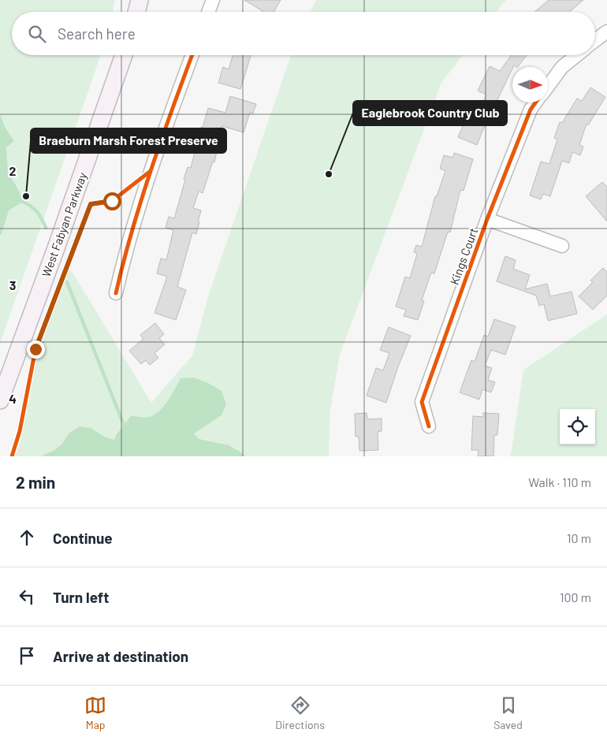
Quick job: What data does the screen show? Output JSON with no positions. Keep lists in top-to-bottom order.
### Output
{
  "streets": {
    "main road": ["West Fabyan Parkway"],
    "street": ["Kings Court"]
  },
  "places": ["Eaglebrook Country Club", "Braeburn Marsh Forest Preserve"],
  "north": "right",
  "page": {
    "search": "Search here",
    "heading": ["2 min", "Walk · 110 m"],
    "list": [
      ["Continue", "10 m"],
      ["Turn left", "100 m"],
      "Arrive at destination"
    ],
    "nav": ["Map", "Directions", "Saved"]
  },
  "grid": {
    "rows": ["2", "3", "4"]
  }
}
